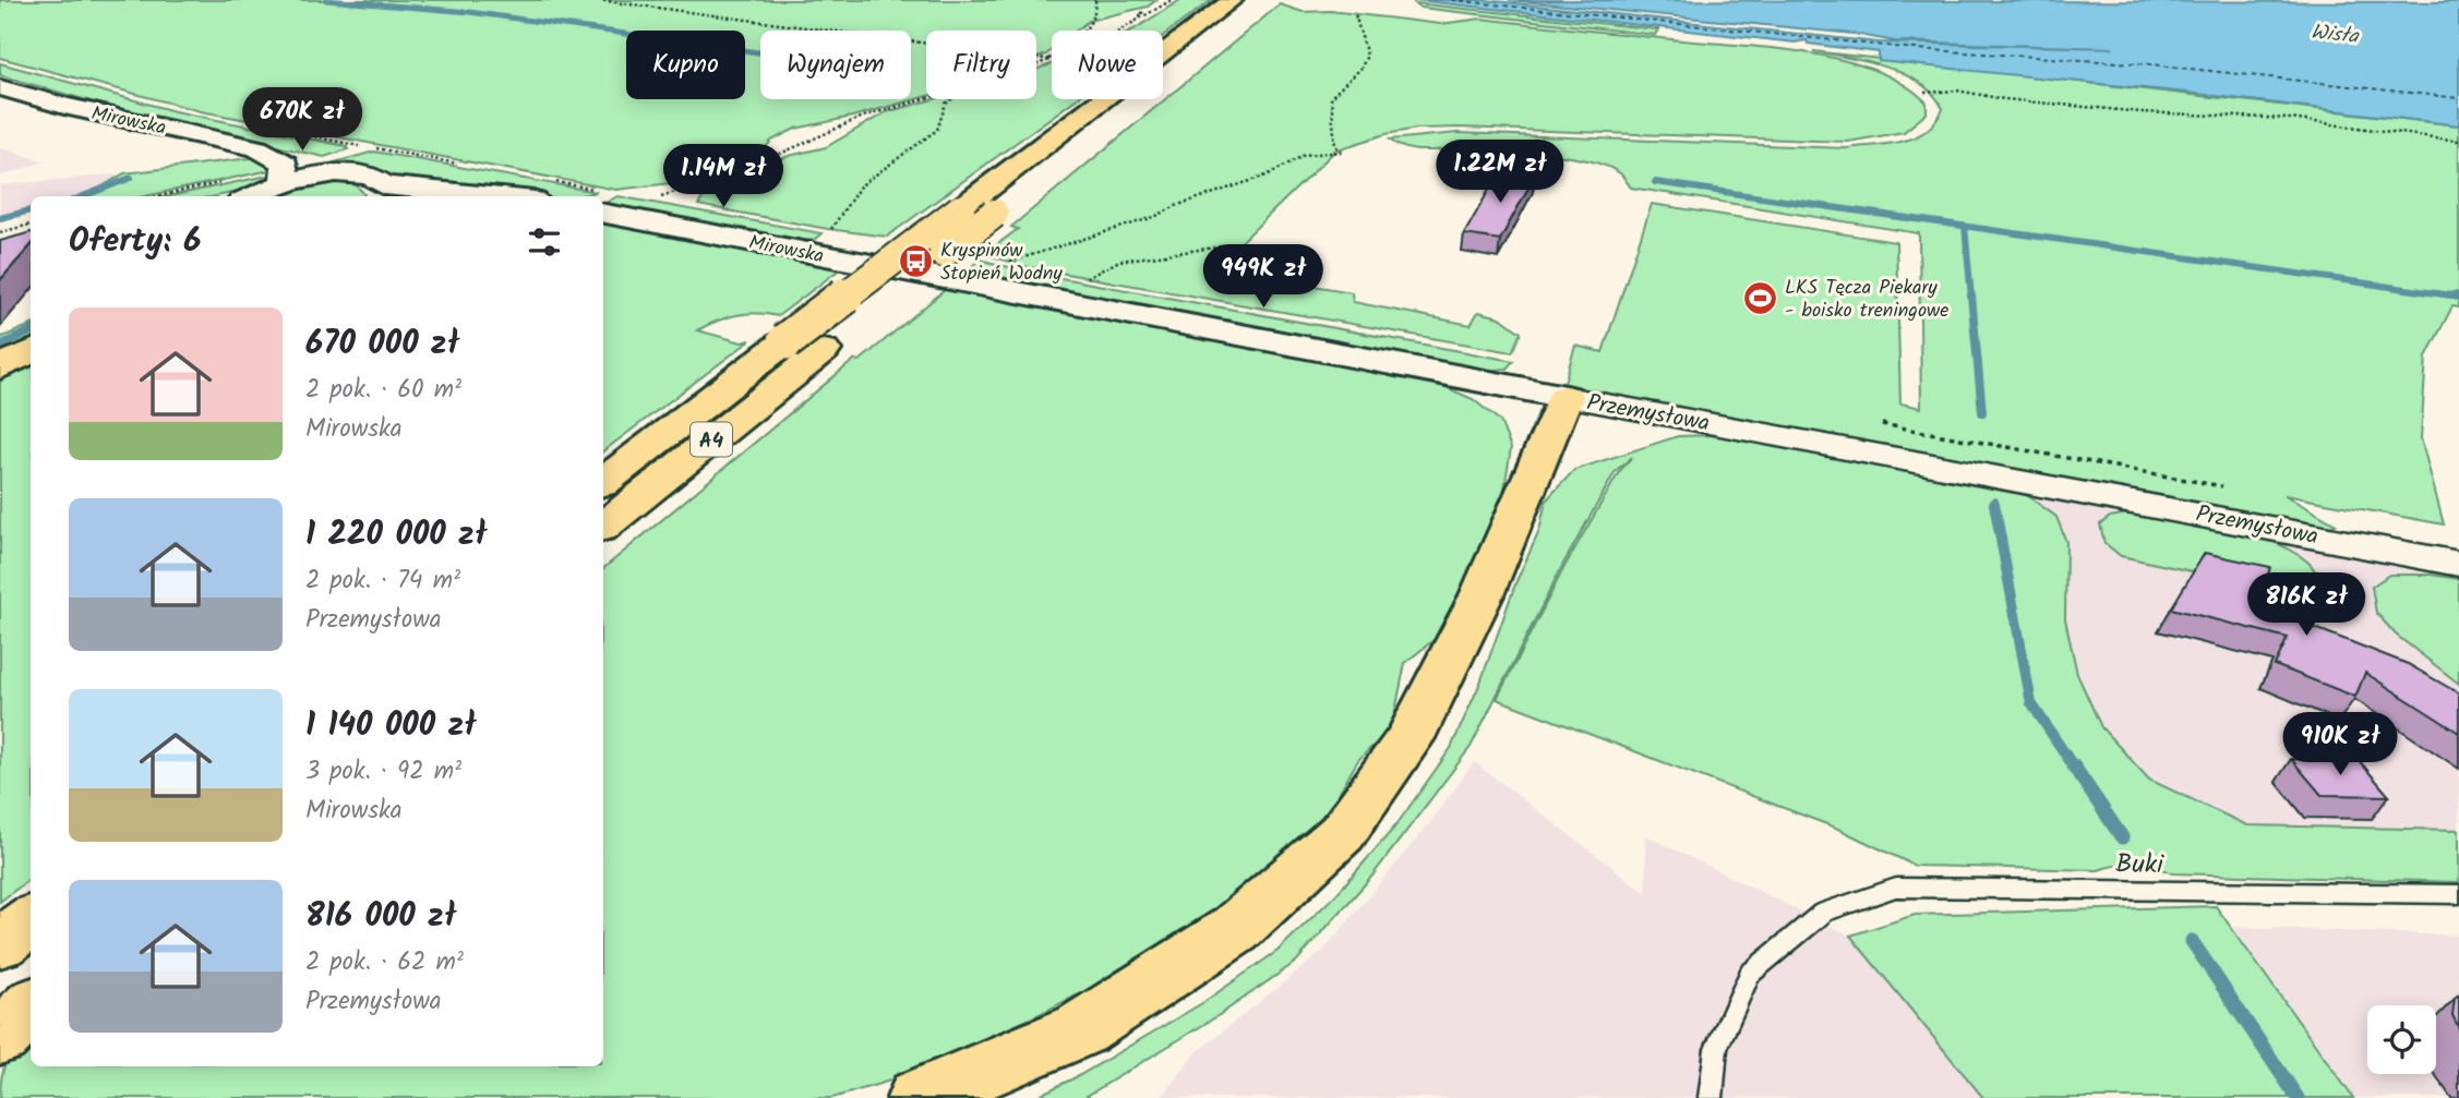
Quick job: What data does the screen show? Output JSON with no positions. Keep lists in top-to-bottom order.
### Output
{
  "streets": {
    "highway": ["A4"],
    "main road": ["Mirowska", "Przemysłowa"],
    "lane": ["Buki"]
  },
  "crossings": [
    ["Mirowska", "Przemysłowa"]
  ],
  "water": ["Wisła"],
  "places": {
    "bus stop": ["Kryspinów Stopień Wodny"],
    "sports": ["LKS Tęcza Piekary - boisko treningowe"]
  },
  "page": {
    "chip": [
      "Kupno",
      "Wynajem",
      "Filtry",
      "Nowe"
    ],
    "price": [
      "670K zł",
      "1.22M zł",
      "1.14M zł",
      "949K zł",
      "816K zł",
      "910K zł"
    ],
    "heading": "Oferty: 6",
    "list": [
      {
        "name": "670 000 zł",
        "note": "2 pok. · 60 m² · Mirowska"
      },
      {
        "name": "1 220 000 zł",
        "note": "2 pok. · 74 m² · Przemysłowa"
      },
      {
        "name": "1 140 000 zł",
        "note": "3 pok. · 92 m² · Mirowska"
      },
      {
        "name": "816 000 zł",
        "note": "2 pok. · 62 m² · Przemysłowa"
      }
    ]
  }
}
